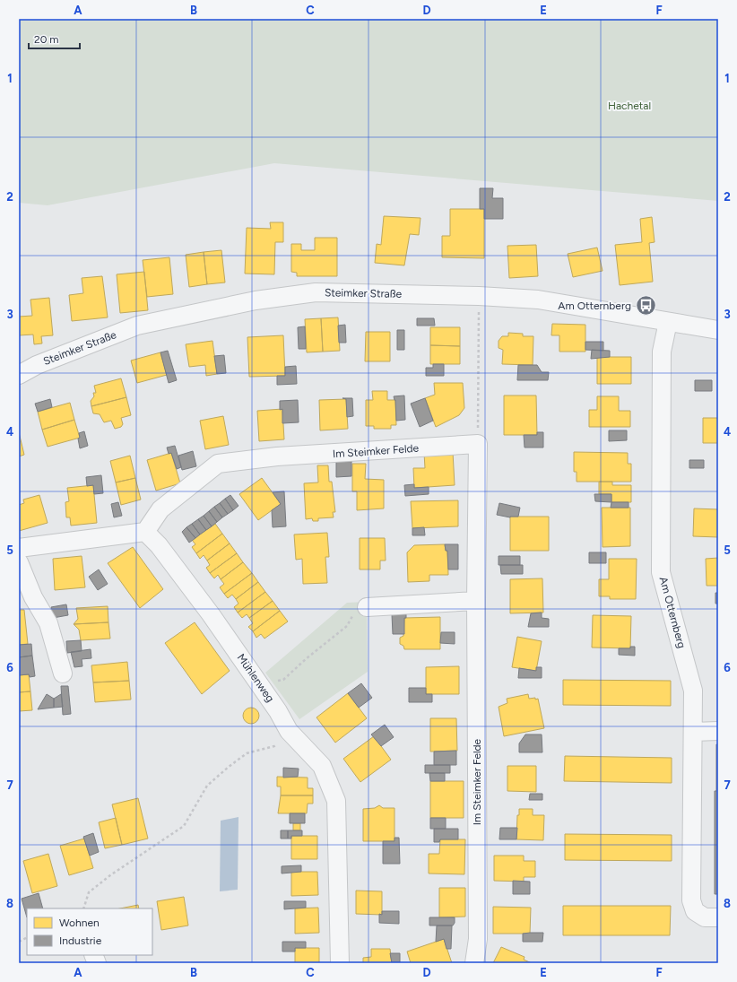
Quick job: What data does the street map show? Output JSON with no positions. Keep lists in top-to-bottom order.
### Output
{
  "streets": {
    "street": [
      "Steimker Straße",
      "Im Steimker Felde",
      "Am Otternberg",
      "Mühlenweg"
    ]
  },
  "crossings": [
    ["Steimker Straße", "Am Otternberg"],
    ["Im Steimker Felde", "Mühlenweg"]
  ],
  "parks": ["Hachetal"],
  "places": {
    "bus stop": ["Am Otternberg"]
  },
  "legend": ["Wohnen", "Industrie"],
  "scale_bar": "20 m",
  "grid": {
    "columns": [
      "A",
      "B",
      "C",
      "D",
      "E",
      "F"
    ],
    "rows": [
      "1",
      "2",
      "3",
      "4",
      "5",
      "6",
      "7",
      "8"
    ]
  }
}
